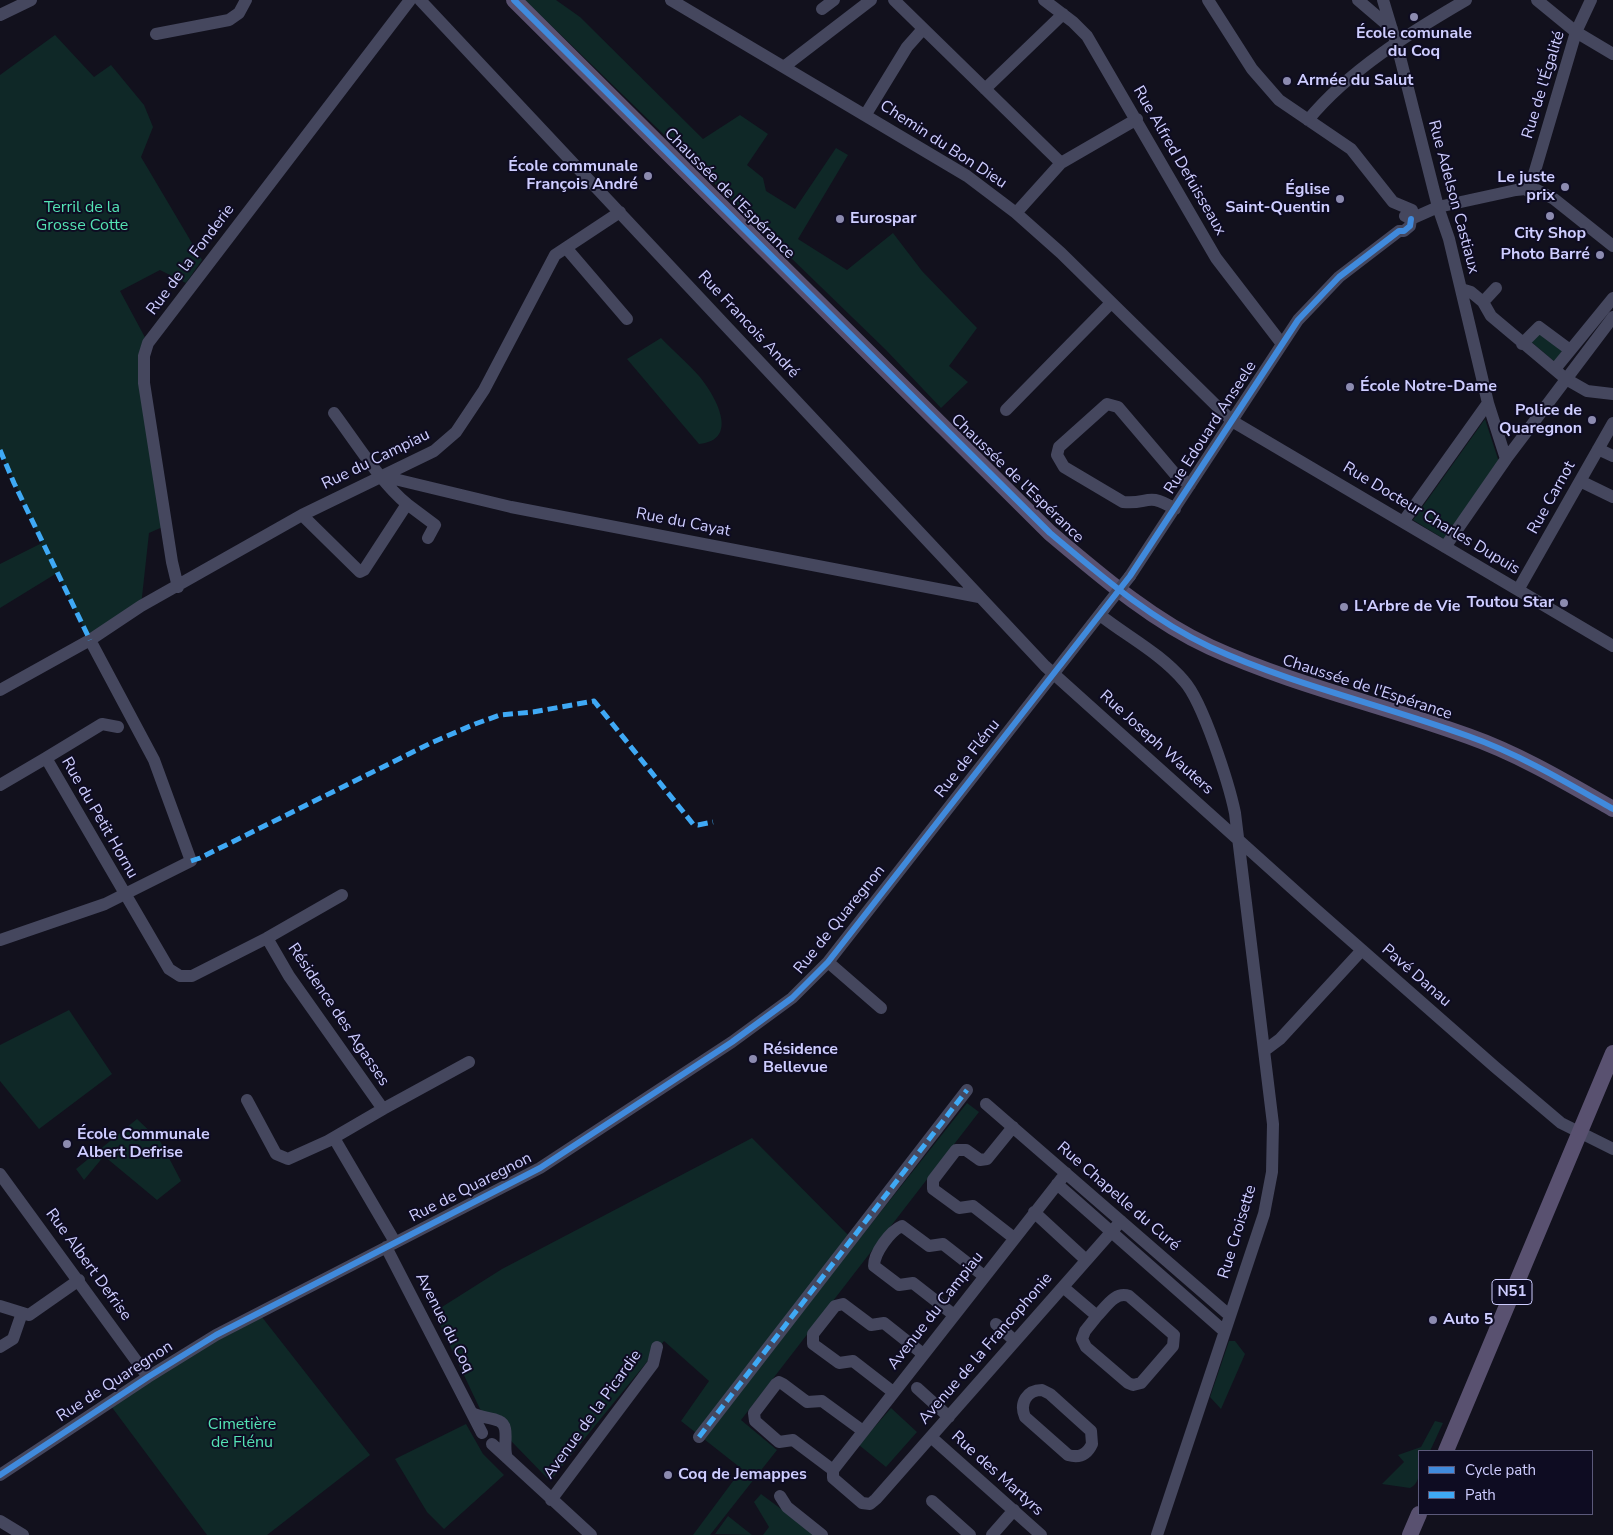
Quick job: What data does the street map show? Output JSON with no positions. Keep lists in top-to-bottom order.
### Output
{
  "streets": {
    "main road": ["Chaussée de l'Espérance", "N51"],
    "street": [
      "Rue de l'Égalité",
      "Chemin du Bon Dieu",
      "Rue Alfred Defuisseaux",
      "Rue Adelson Castiaux",
      "Rue de la Fonderie",
      "Rue Francois André",
      "Rue Edouard Anseele",
      "Rue du Campiau",
      "Rue Carnot",
      "Rue Docteur Charles Dupuis",
      "Rue du Cayat",
      "Rue Joseph Wauters",
      "Rue de Flénu",
      "Rue du Petit Hornu",
      "Rue de Quaregnon",
      "Pavé Danau",
      "Résidence des Agasses",
      "Rue Chapelle du Curé",
      "Rue Croisette",
      "Rue Albert Defrise",
      "Avenue du Campiau",
      "Avenue du Coq",
      "Avenue de la Francophonie",
      "Avenue de la Picardie",
      "Rue des Martyrs"
    ]
  },
  "crossings": [
    ["Chemin du Bon Dieu", "Rue Edouard Anseele"],
    ["Chemin du Bon Dieu", "Rue Docteur Charles Dupuis"],
    ["Rue Alfred Defuisseaux", "Rue Edouard Anseele"],
    ["Rue de la Fonderie", "Rue du Campiau"],
    ["Rue Francois André", "Rue Edouard Anseele"],
    ["Rue Francois André", "Rue du Campiau"],
    ["Rue Francois André", "Rue du Cayat"],
    ["Rue Francois André", "Rue Joseph Wauters"],
    ["Rue Francois André", "Rue de Flénu"],
    ["Rue Edouard Anseele", "Rue Docteur Charles Dupuis"],
    ["Rue Edouard Anseele", "Rue Joseph Wauters"],
    ["Rue Edouard Anseele", "Rue de Flénu"],
    ["Rue Edouard Anseele", "Rue Croisette"],
    ["Rue du Campiau", "Rue du Cayat"],
    ["Rue Carnot", "Rue Docteur Charles Dupuis"],
    ["Rue Joseph Wauters", "Rue de Flénu"],
    ["Rue Joseph Wauters", "Pavé Danau"],
    ["Rue Joseph Wauters", "Rue Croisette"],
    ["Rue de Flénu", "Rue de Quaregnon"],
    ["Rue du Petit Hornu", "Résidence des Agasses"],
    ["Rue de Quaregnon", "Rue Albert Defrise"],
    ["Rue de Quaregnon", "Avenue du Coq"],
    ["Pavé Danau", "Rue Croisette"],
    ["Pavé Danau", "N51"],
    ["Rue Chapelle du Curé", "Rue Croisette"],
    ["Rue Chapelle du Curé", "Avenue du Campiau"],
    ["Rue Chapelle du Curé", "Avenue de la Francophonie"],
    ["Avenue du Campiau", "Avenue de la Francophonie"],
    ["Avenue de la Francophonie", "Rue des Martyrs"]
  ],
  "parks": ["Terril de la Grosse Cotte", "Cimetière de Flénu"],
  "places": [
    "École comunale du Coq",
    "Armée du Salut",
    "École communale François André",
    "Le juste prix",
    "Église Saint-Quentin",
    "City Shop",
    "Eurospar",
    "Photo Barré",
    "École Notre-Dame",
    "Police de Quaregnon",
    "Toutou Star",
    "L'Arbre de Vie",
    "Résidence Bellevue",
    "École Communale Albert Defrise",
    "Auto 5",
    "Coq de Jemappes"
  ],
  "legend": ["Cycle path", "Path"]
}
